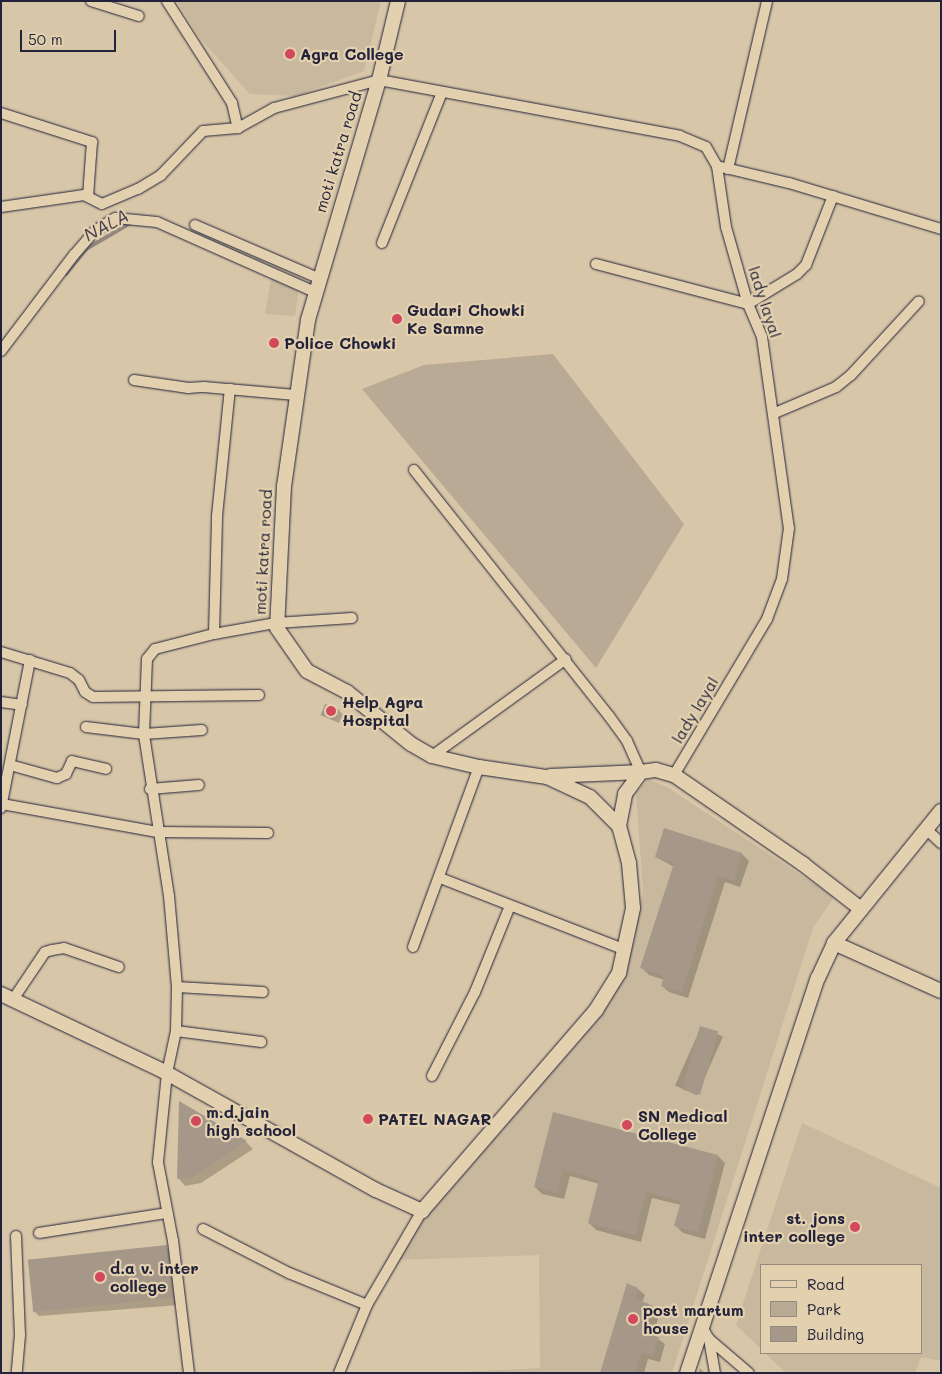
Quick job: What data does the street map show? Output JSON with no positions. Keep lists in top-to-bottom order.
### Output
{
  "streets": {
    "street": ["moti katra road", "lady layal"]
  },
  "crossings": [
    ["moti katra road", "lady layal"]
  ],
  "water": ["NALA"],
  "places": [
    "Agra College",
    "Gudari Chowki Ke Samne",
    "Police Chowki",
    "Help Agra Hospital",
    "PATEL NAGAR",
    "m.d.jain high school",
    "SN Medical College",
    "st. jons inter college",
    "d.a v. inter college",
    "post martum house"
  ],
  "legend": ["Road", "Park", "Building"],
  "scale_bar": "50 m"
}
